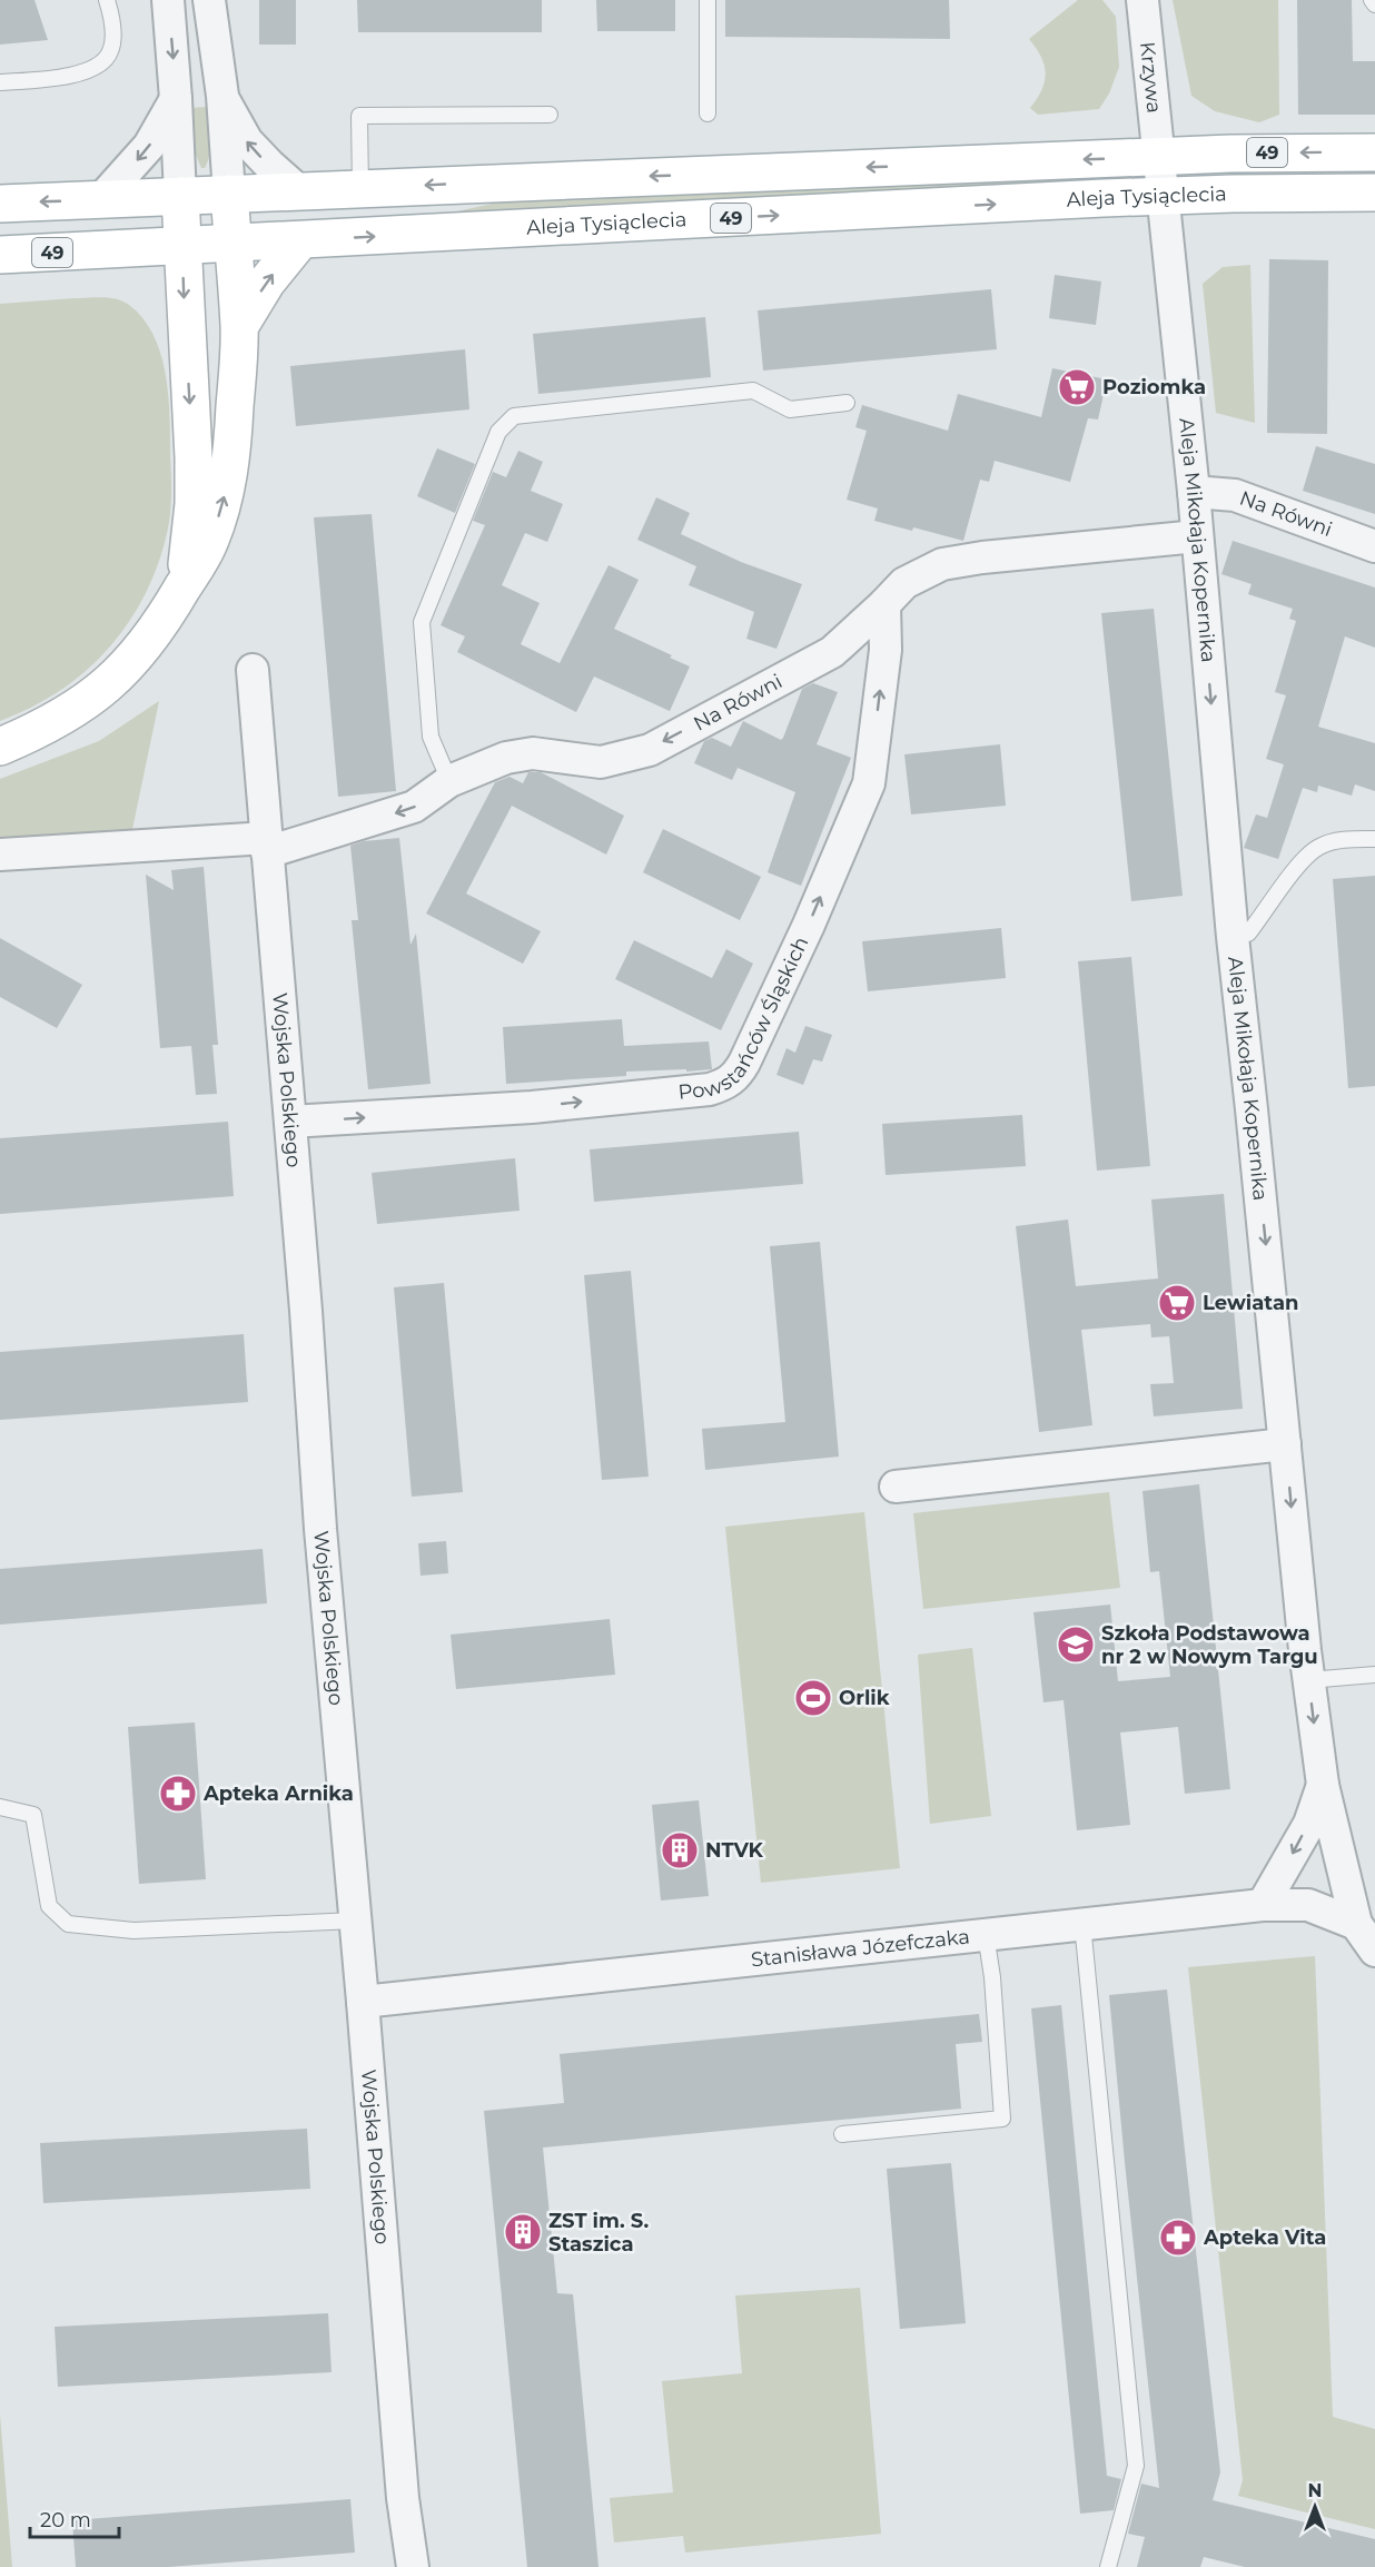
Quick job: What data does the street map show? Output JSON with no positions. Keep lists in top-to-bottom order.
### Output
{
  "streets": {
    "main road": ["49", "Aleja Tysiąclecia"],
    "street": [
      "Krzywa",
      "Na Równi",
      "Aleja Mikołaja Kopernika",
      "Powstańców Śląskich",
      "Wojska Polskiego",
      "Stanisława Józefczaka"
    ]
  },
  "crossings": [
    ["Krzywa", "Aleja Tysiąclecia"],
    ["Krzywa", "Aleja Mikołaja Kopernika"],
    ["Aleja Tysiąclecia", "Aleja Mikołaja Kopernika"],
    ["Na Równi", "Aleja Mikołaja Kopernika"],
    ["Na Równi", "Powstańców Śląskich"],
    ["Na Równi", "Wojska Polskiego"],
    ["Aleja Mikołaja Kopernika", "Stanisława Józefczaka"],
    ["Powstańców Śląskich", "Wojska Polskiego"],
    ["Wojska Polskiego", "Stanisława Józefczaka"]
  ],
  "one_way": ["Na Równi", "Aleja Mikołaja Kopernika", "Powstańców Śląskich"],
  "places": {
    "supermarket": ["Poziomka", "Lewiatan"],
    "school or university": ["Szkoła Podstawowa nr 2 w Nowym Targu"],
    "sports": ["Orlik"],
    "pharmacy": ["Apteka Arnika", "Apteka Vita"],
    "building": ["NTVK", "ZST im. S. Staszica"]
  },
  "scale_bar": "20 m",
  "north": "top"
}
